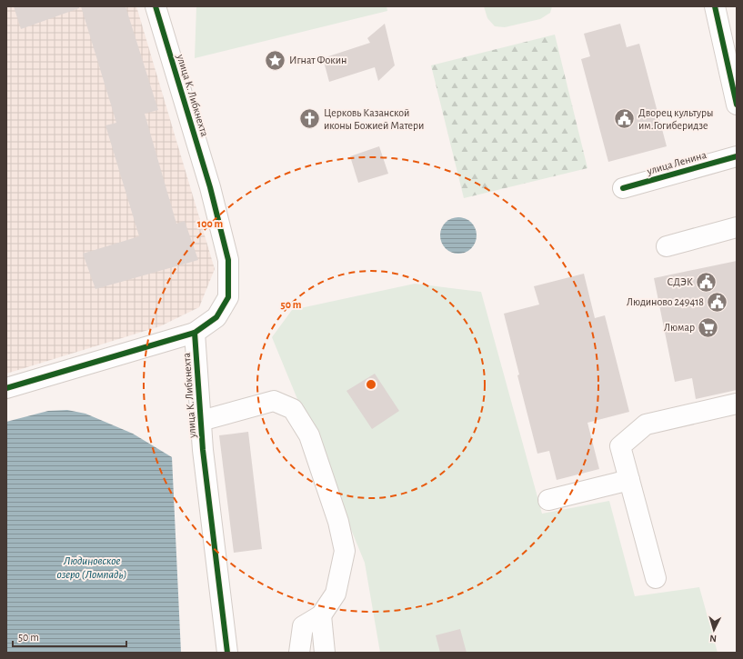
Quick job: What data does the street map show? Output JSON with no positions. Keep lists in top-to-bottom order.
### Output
{
  "streets": {
    "street": ["улица К. Либкнехта", "улица Ленина"]
  },
  "water": ["Людиновское озеро (Ломпадь)"],
  "places": {
    "place": ["Игнат Фокин"],
    "church": ["Церковь Казанской иконы Божией Матери"],
    "public building": ["Дворец культуры им.Гогиберидзе", "СДЭК", "Людиново 249418"],
    "supermarket": ["Люмар"]
  },
  "scale_bar": "50 m",
  "north": "bottom",
  "rings": ["100 m", "50 m"]
}
